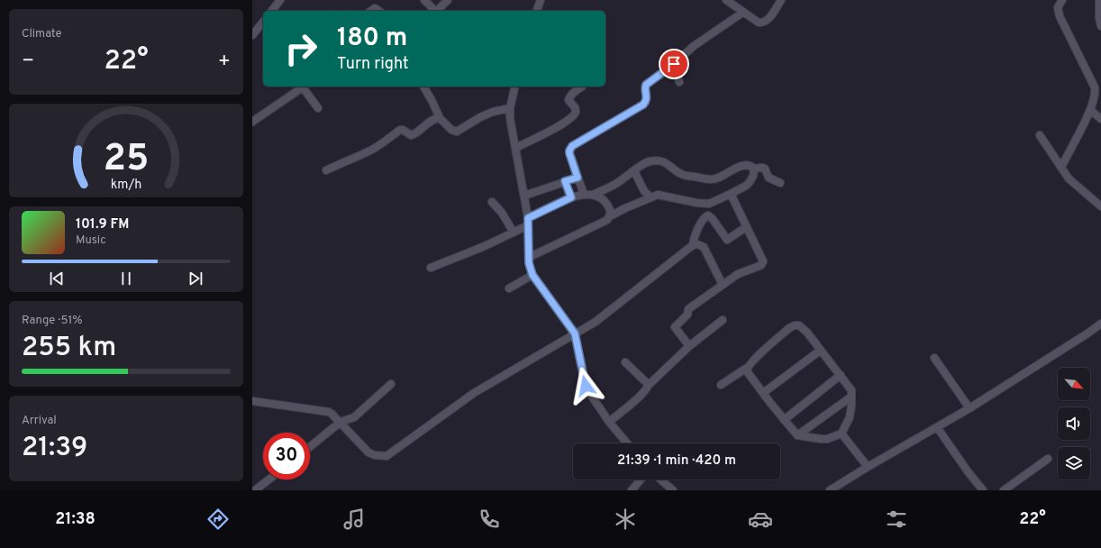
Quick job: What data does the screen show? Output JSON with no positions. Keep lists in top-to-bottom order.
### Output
{
  "north": "bottom right",
  "page": {
    "tile": [
      "Climate",
      ["Range · 51%", "255 km"],
      ["Arrival", "21:39"]
    ],
    "turn": ["180 m", "Turn right"],
    "heat": ["−", "22°", "+"],
    "song": ["101.9 FM", "Music"],
    "limit": "30",
    "trip": "21:39 · 1 min · 420 m",
    "tabs": ["21:38", "22°"],
    "gauge": ["25", "km/h"]
  }
}
